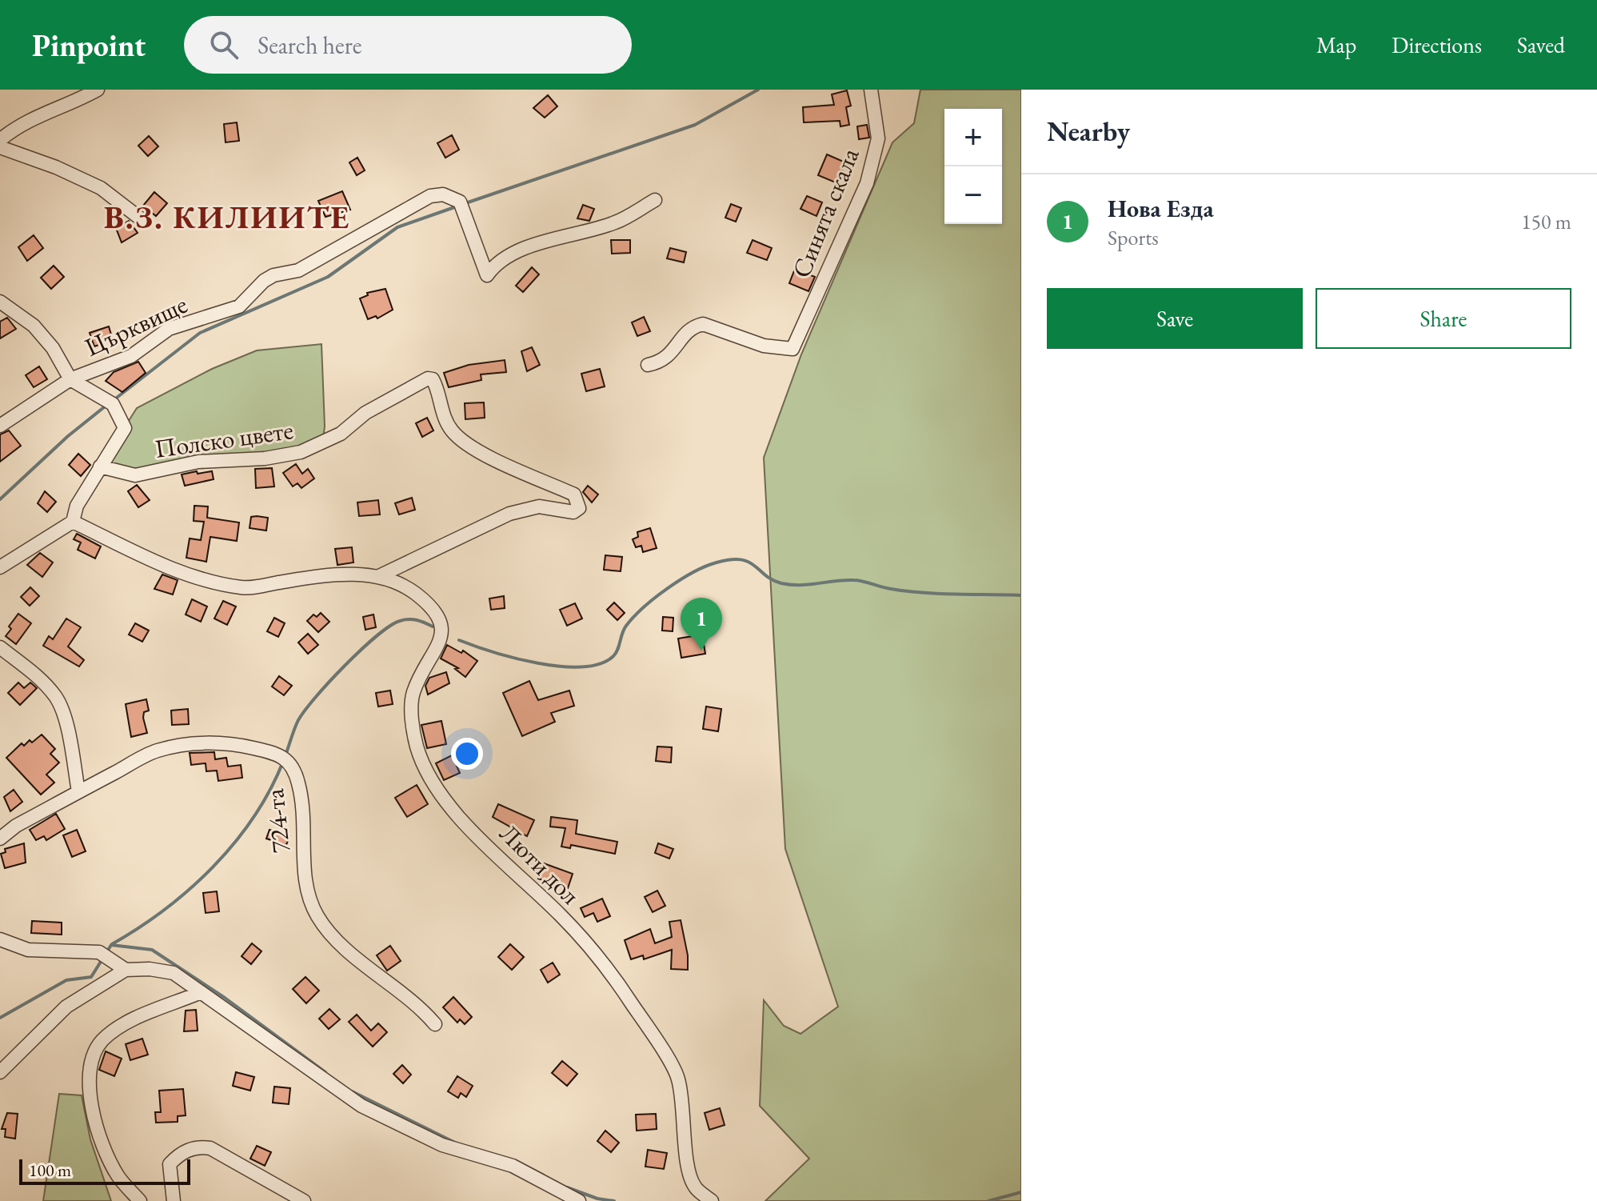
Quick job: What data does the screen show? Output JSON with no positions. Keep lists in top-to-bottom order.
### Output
{
  "streets": {
    "street": [
      "Синята скала",
      "Църквище",
      "Полско цвете",
      "724-та",
      "Люти дол"
    ]
  },
  "crossings": [
    ["Църквище", "Полско цвете"],
    ["Полско цвете", "Люти дол"]
  ],
  "districts": ["В.З. КИЛИИТЕ"],
  "scale_bar": "100 m",
  "page": {
    "header": "Pinpoint",
    "search": "Search here",
    "nav": ["Map", "Directions", "Saved"],
    "heading": "Nearby",
    "map_buttons": ["+", "−"],
    "list": [
      {
        "mark": "1",
        "name": "Нова Езда",
        "note": "Sports",
        "value": "150 m"
      }
    ],
    "buttons": ["Save", "Share"],
    "pins": "1",
    "scale": "100 m"
  }
}
